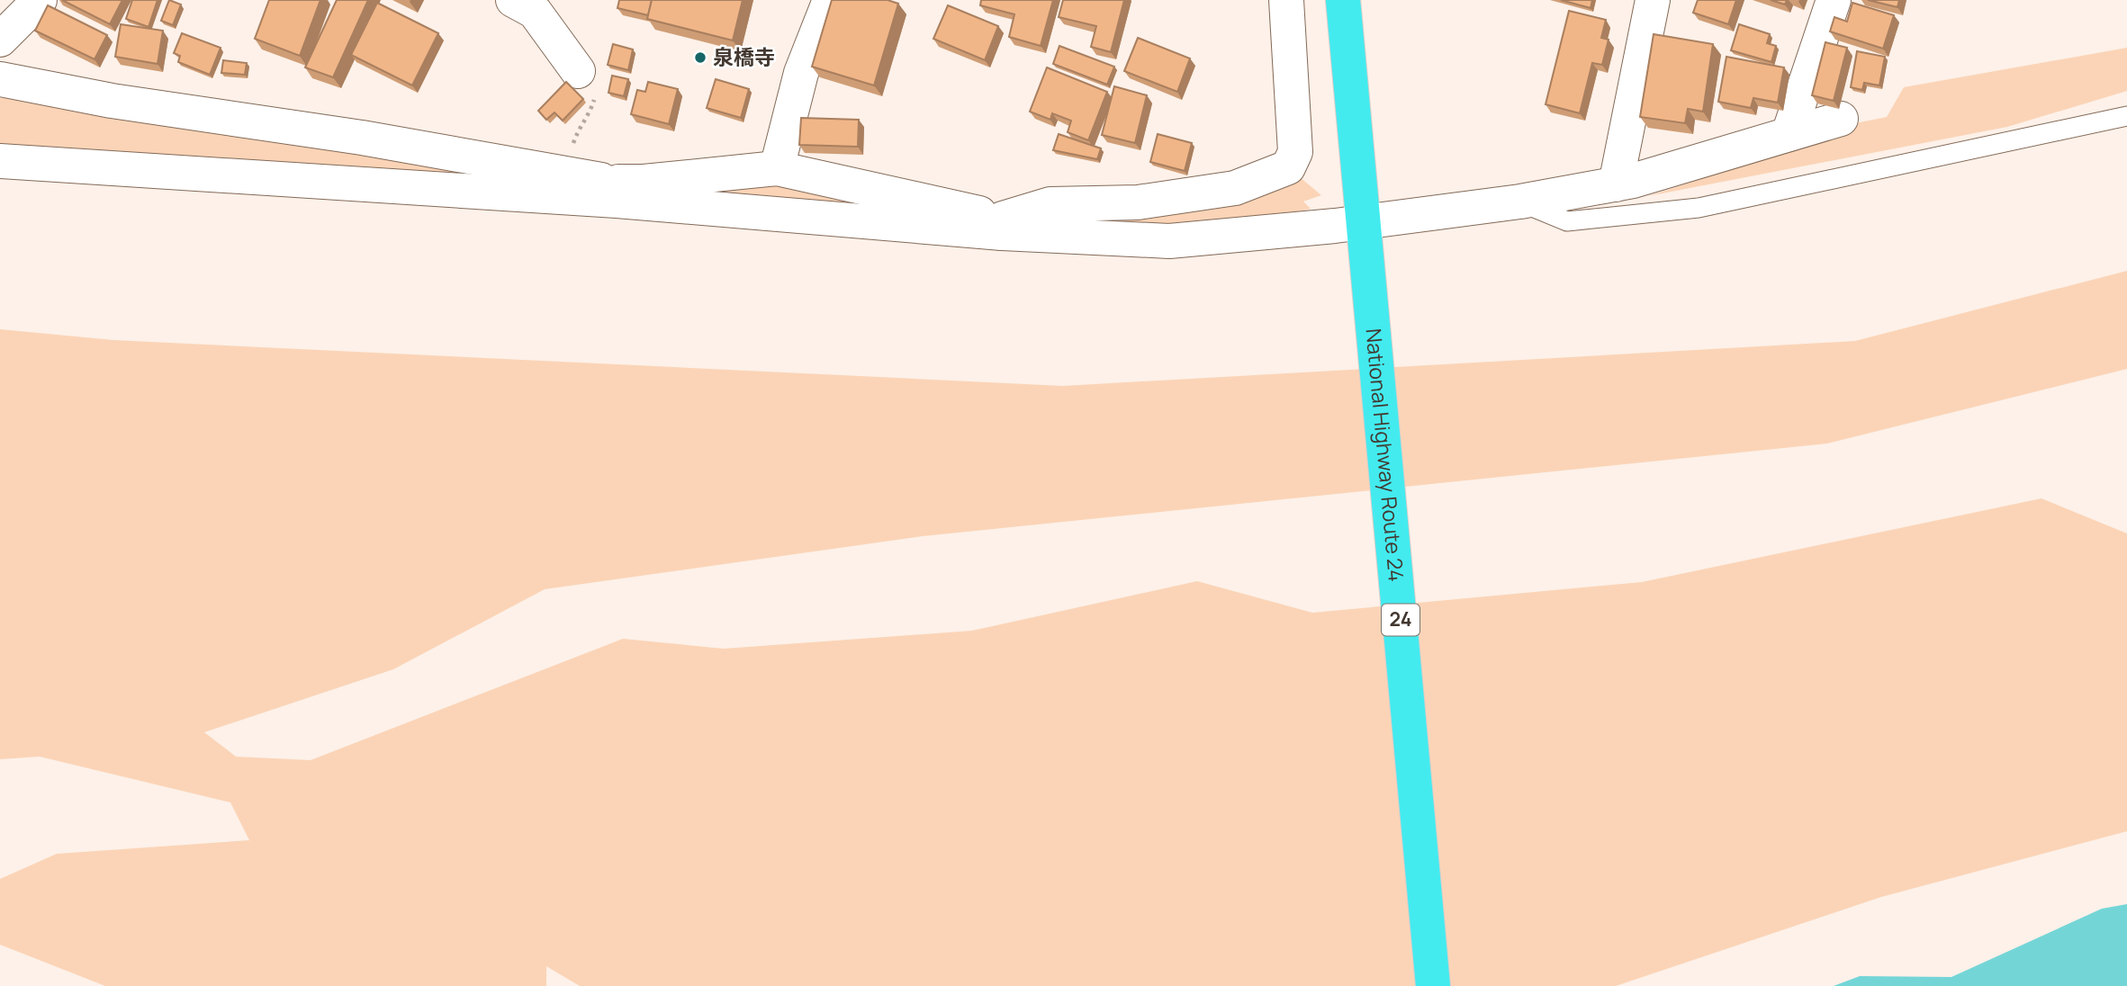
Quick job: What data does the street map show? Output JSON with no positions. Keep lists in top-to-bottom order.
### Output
{
  "streets": {
    "highway": ["National Highway Route 24", "24"]
  },
  "places": ["泉橋寺"]
}
